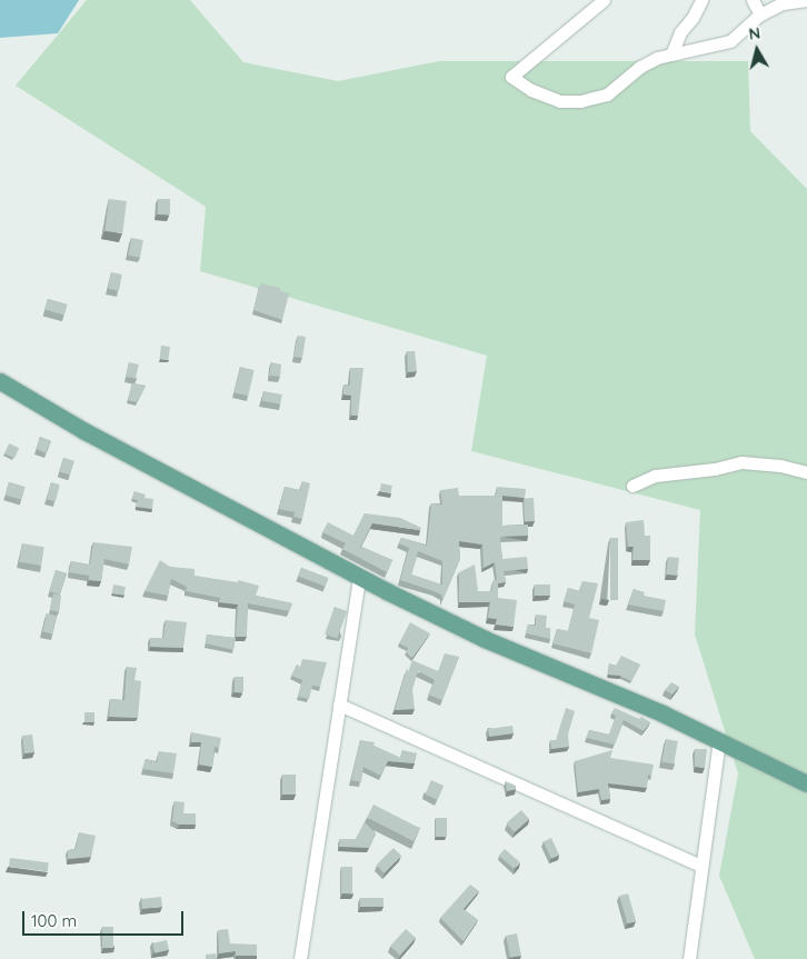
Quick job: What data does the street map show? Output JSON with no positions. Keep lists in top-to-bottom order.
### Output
{
  "scale_bar": "100 m",
  "north": "top"
}
